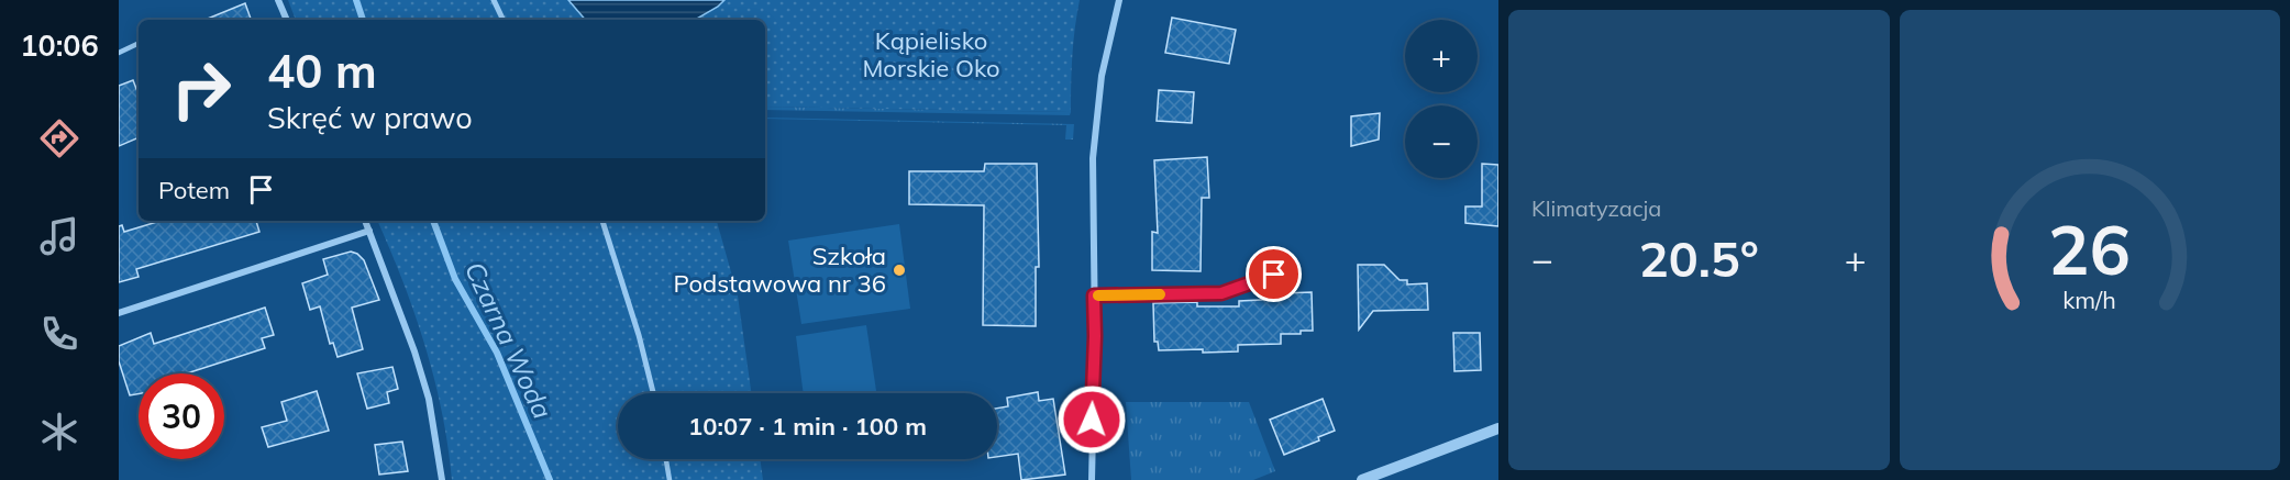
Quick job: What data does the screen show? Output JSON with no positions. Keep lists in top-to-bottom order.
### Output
{
  "water": ["Czarna Woda"],
  "parks": ["Kąpielisko Morskie Oko"],
  "places": ["Szkoła Podstawowa nr 36"],
  "page": {
    "tabs": "10:06",
    "tile": "Klimatyzacja",
    "map_buttons": ["+", "−"],
    "turn": ["40 m", "Skręć w prawo"],
    "then": "Potem",
    "heat": ["−", "20.5°", "+"],
    "limit": "30",
    "trip": "10:07 · 1 min · 100 m",
    "gauge": ["26", "km/h"]
  }
}
